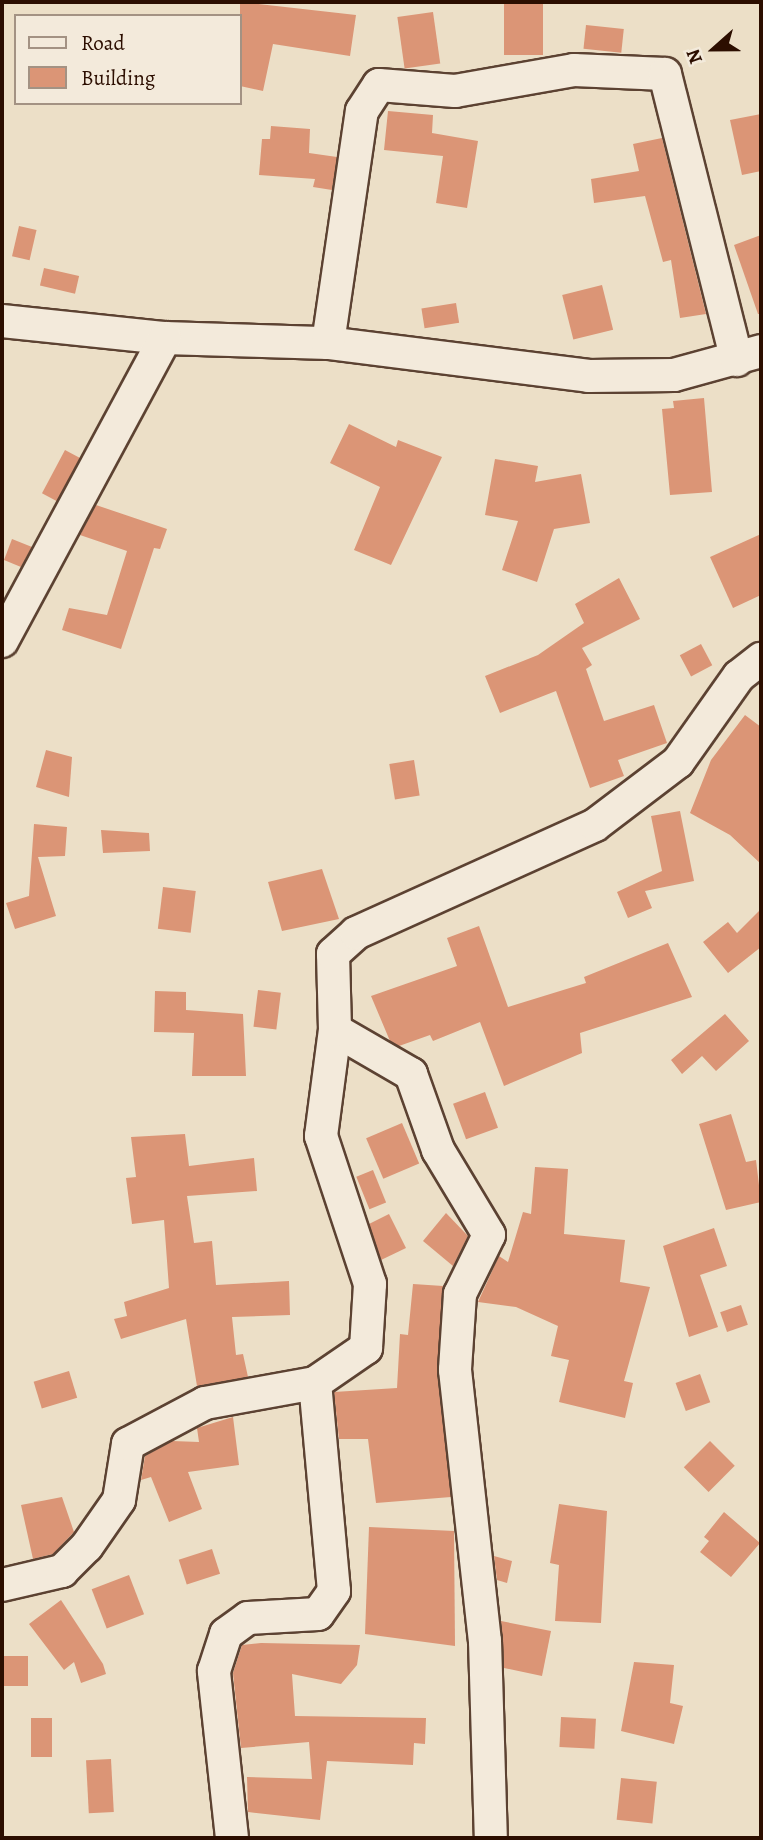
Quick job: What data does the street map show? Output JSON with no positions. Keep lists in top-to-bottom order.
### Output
{
  "legend": ["Road", "Building"],
  "north": "left"
}
